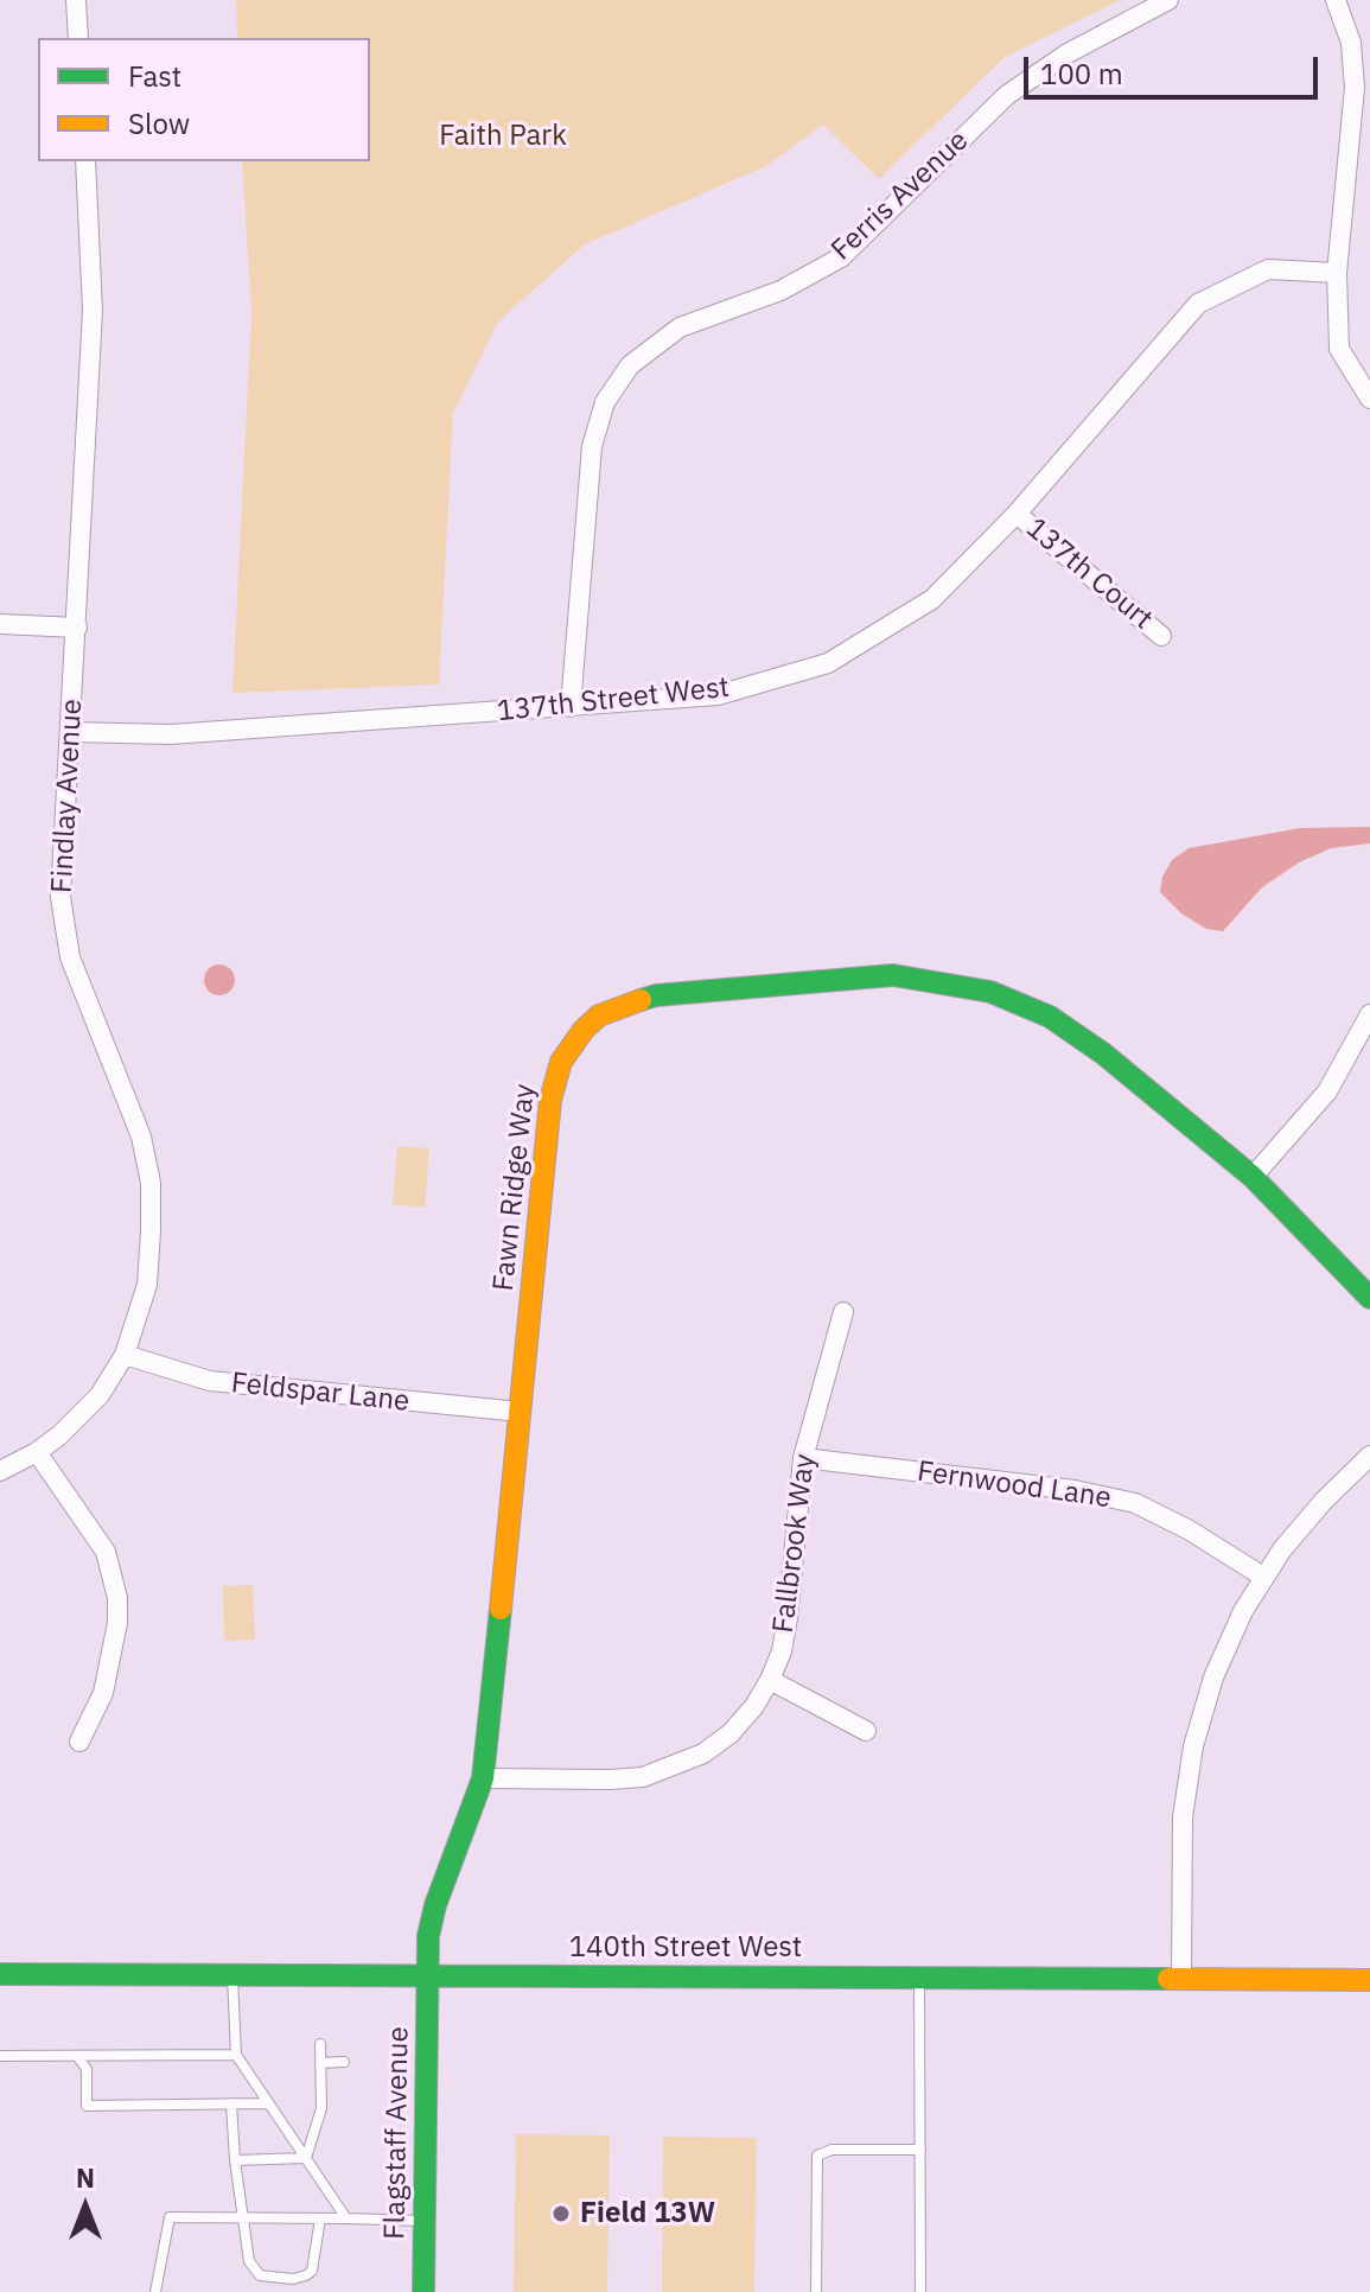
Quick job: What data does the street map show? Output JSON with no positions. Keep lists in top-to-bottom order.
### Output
{
  "streets": {
    "street": [
      "Ferris Avenue",
      "137th Court",
      "137th Street West",
      "Findlay Avenue",
      "Fawn Ridge Way",
      "Feldspar Lane",
      "Fernwood Lane",
      "Fallbrook Way",
      "140th Street West",
      "Flagstaff Avenue"
    ]
  },
  "crossings": [
    ["Ferris Avenue", "137th Street West"],
    ["137th Court", "137th Street West"],
    ["137th Street West", "Findlay Avenue"],
    ["Findlay Avenue", "Feldspar Lane"],
    ["Fawn Ridge Way", "Feldspar Lane"],
    ["Fawn Ridge Way", "Fallbrook Way"],
    ["Fawn Ridge Way", "140th Street West"],
    ["Fawn Ridge Way", "Flagstaff Avenue"],
    ["Fernwood Lane", "Fallbrook Way"],
    ["140th Street West", "Flagstaff Avenue"]
  ],
  "parks": ["Faith Park"],
  "places": ["Field 13W"],
  "legend": ["Fast", "Slow"],
  "scale_bar": "100 m",
  "north": "top"
}
